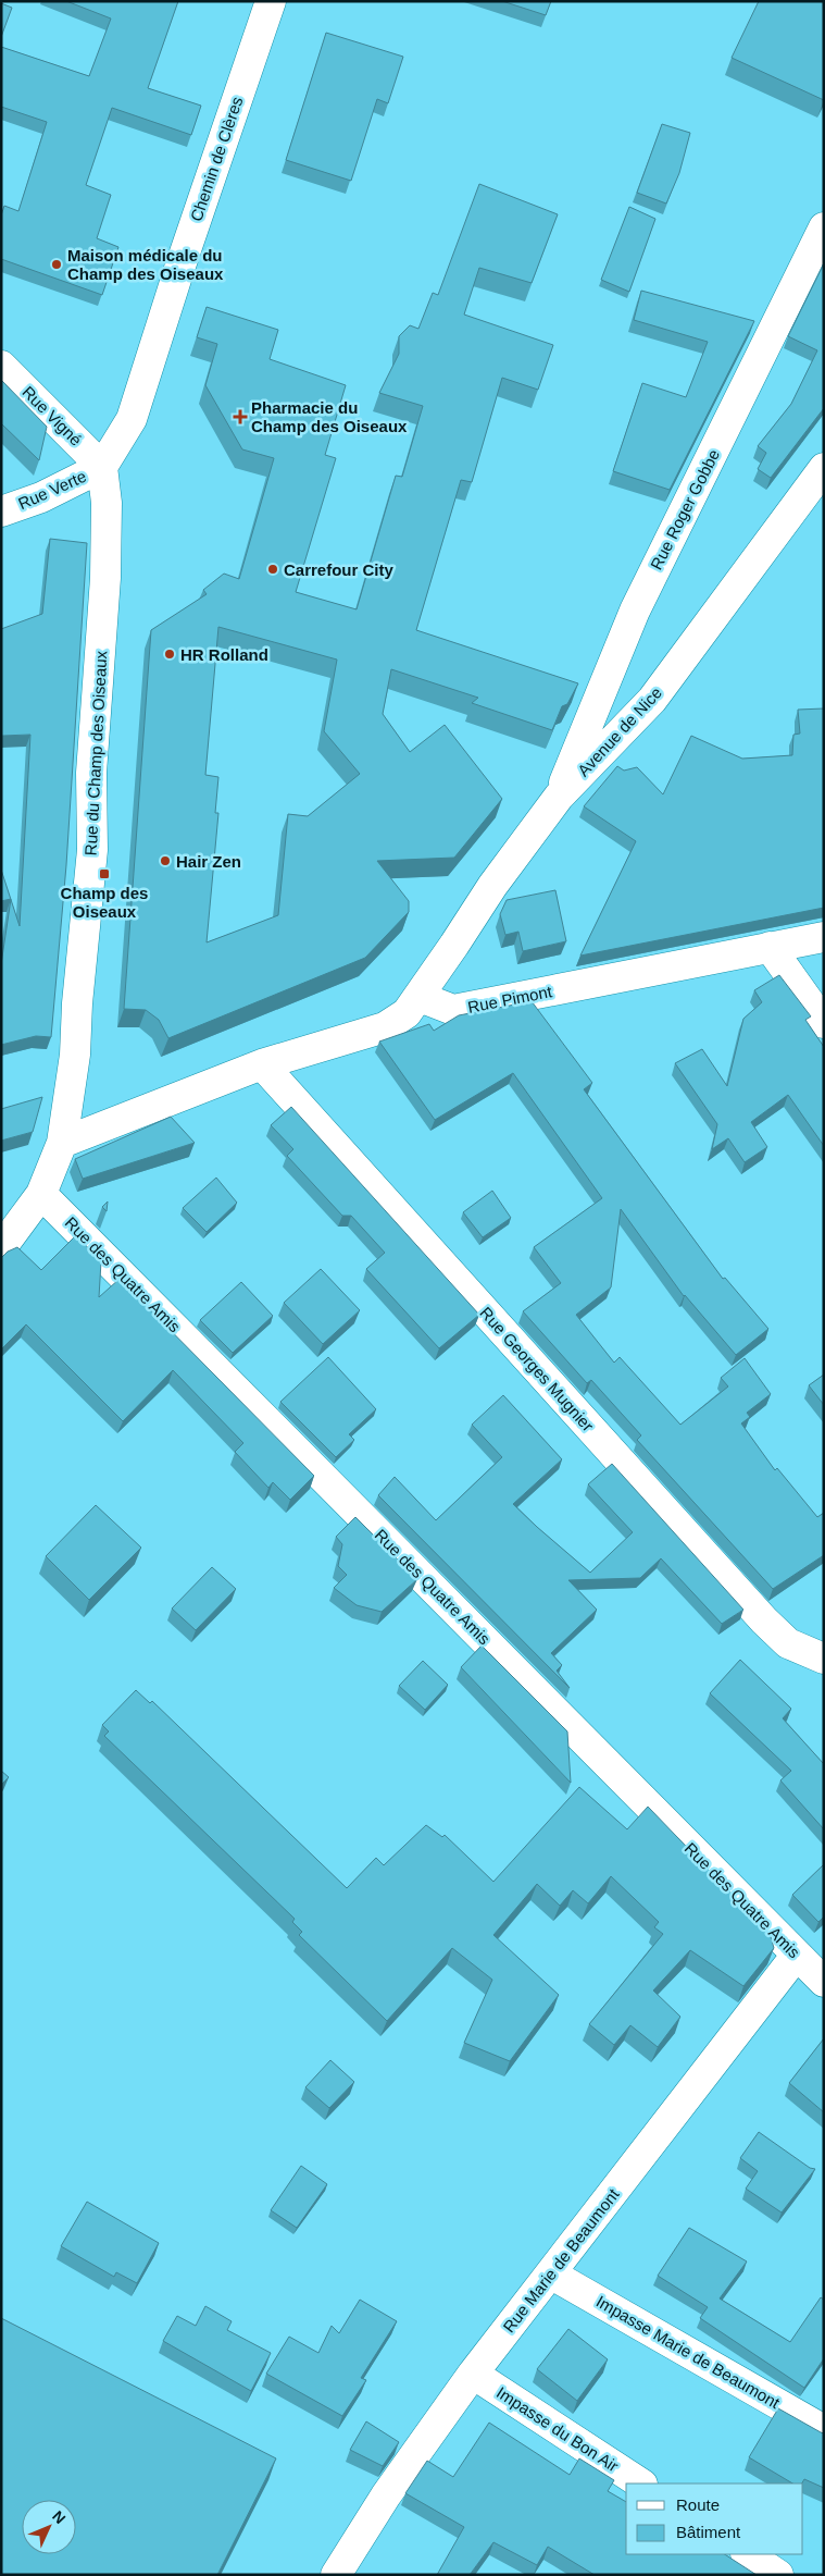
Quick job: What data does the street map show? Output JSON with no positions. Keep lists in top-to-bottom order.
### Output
{
  "streets": {
    "street": [
      "Chemin de Clères",
      "Rue Vigné",
      "Rue Verte",
      "Rue Roger Gobbe",
      "Avenue de Nice",
      "Rue du Champ des Oiseaux",
      "Rue Pimont",
      "Rue des Quatre Amis",
      "Rue Georges Mugnier",
      "Rue Marie de Beaumont",
      "Impasse Marie de Beaumont",
      "Impasse du Bon Air"
    ]
  },
  "crossings": [
    ["Chemin de Clères", "Rue Vigné"],
    ["Chemin de Clères", "Rue Verte"],
    ["Chemin de Clères", "Rue du Champ des Oiseaux"],
    ["Rue Vigné", "Rue Verte"],
    ["Rue Vigné", "Rue du Champ des Oiseaux"],
    ["Rue Verte", "Rue du Champ des Oiseaux"],
    ["Rue Roger Gobbe", "Avenue de Nice"],
    ["Avenue de Nice", "Rue Pimont"],
    ["Rue du Champ des Oiseaux", "Rue des Quatre Amis"],
    ["Rue des Quatre Amis", "Rue Marie de Beaumont"],
    ["Rue Marie de Beaumont", "Impasse Marie de Beaumont"],
    ["Rue Marie de Beaumont", "Impasse du Bon Air"]
  ],
  "places": {
    "other": [
      "Maison médicale du Champ des Oiseaux",
      "Carrefour City",
      "HR Rolland",
      "Hair Zen"
    ],
    "health": ["Pharmacie du Champ des Oiseaux"],
    "transit": ["Champ des Oiseaux"]
  },
  "legend": ["Route", "Bâtiment"],
  "north": "top right"
}
